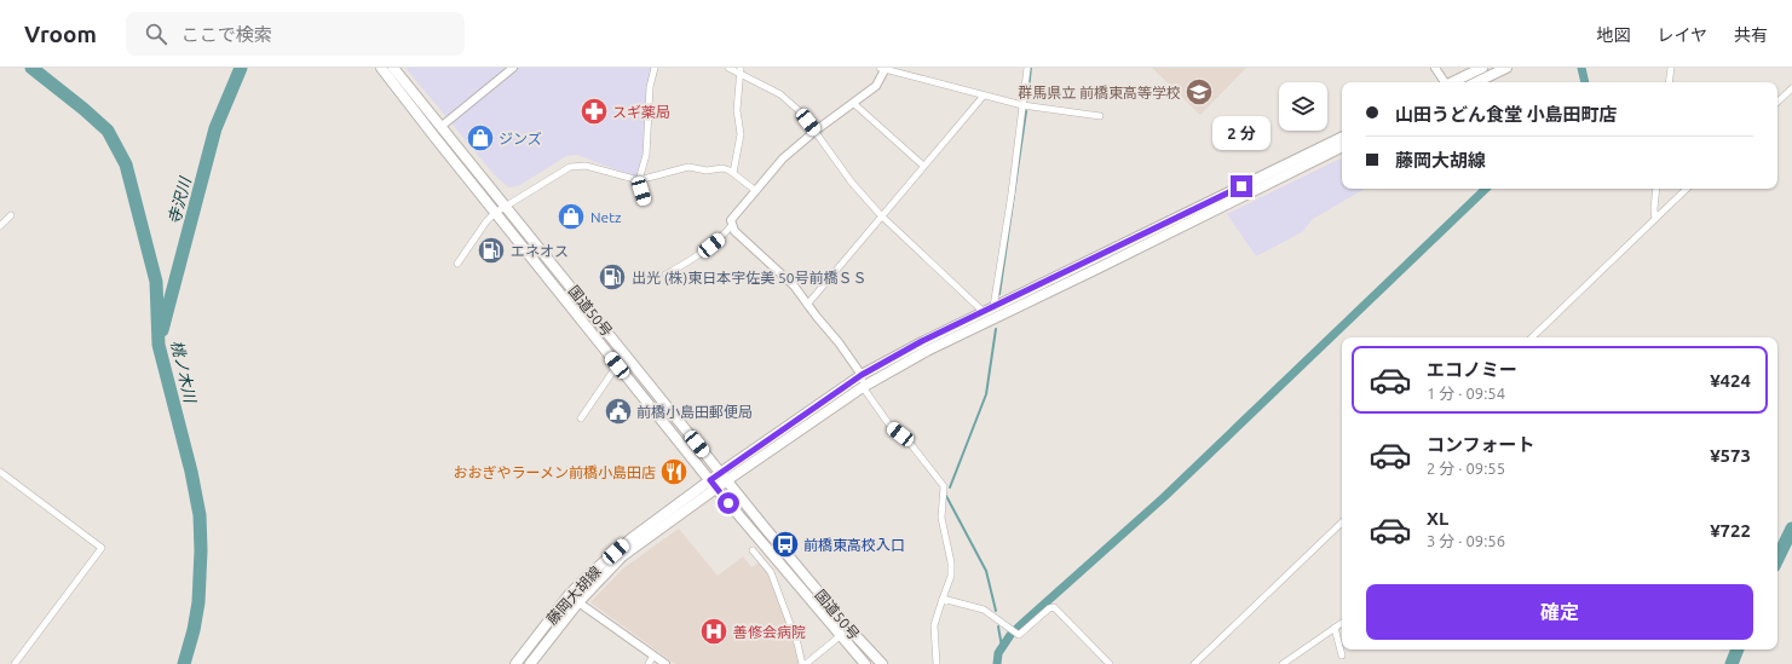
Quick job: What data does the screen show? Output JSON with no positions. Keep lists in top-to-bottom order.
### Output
{
  "streets": {
    "main road": ["国道50号", "藤岡大胡線"]
  },
  "crossings": [
    ["国道50号", "藤岡大胡線"]
  ],
  "water": ["寺沢川", "桃ノ木川"],
  "places": {
    "school or university": ["群馬県立 前橋東高等学校"],
    "pharmacy": ["スギ薬局"],
    "shop": ["ジンズ", "Netz"],
    "fuel station": ["エネオス", "出光 (株)東日本宇佐美 50号前橋ＳＳ"],
    "public building": ["前橋小島田郵便局"],
    "restaurant": ["おおぎやラーメン前橋小島田店"],
    "bus stop": ["前橋東高校入口"],
    "hospital": ["善修会病院"]
  },
  "page": {
    "header": "Vroom",
    "search": "ここで検索",
    "nav": ["地図", "レイヤ", "共有"],
    "banner": ["山田うどん食堂 小島田町店", "藤岡大胡線"],
    "bubble": "2 分",
    "list": [
      {
        "name": "エコノミー",
        "note": "1 分 · 09:54",
        "value": "¥424"
      },
      {
        "name": "コンフォート",
        "note": "2 分 · 09:55",
        "value": "¥573"
      },
      {
        "name": "XL",
        "note": "3 分 · 09:56",
        "value": "¥722"
      }
    ],
    "buttons": "確定"
  }
}
